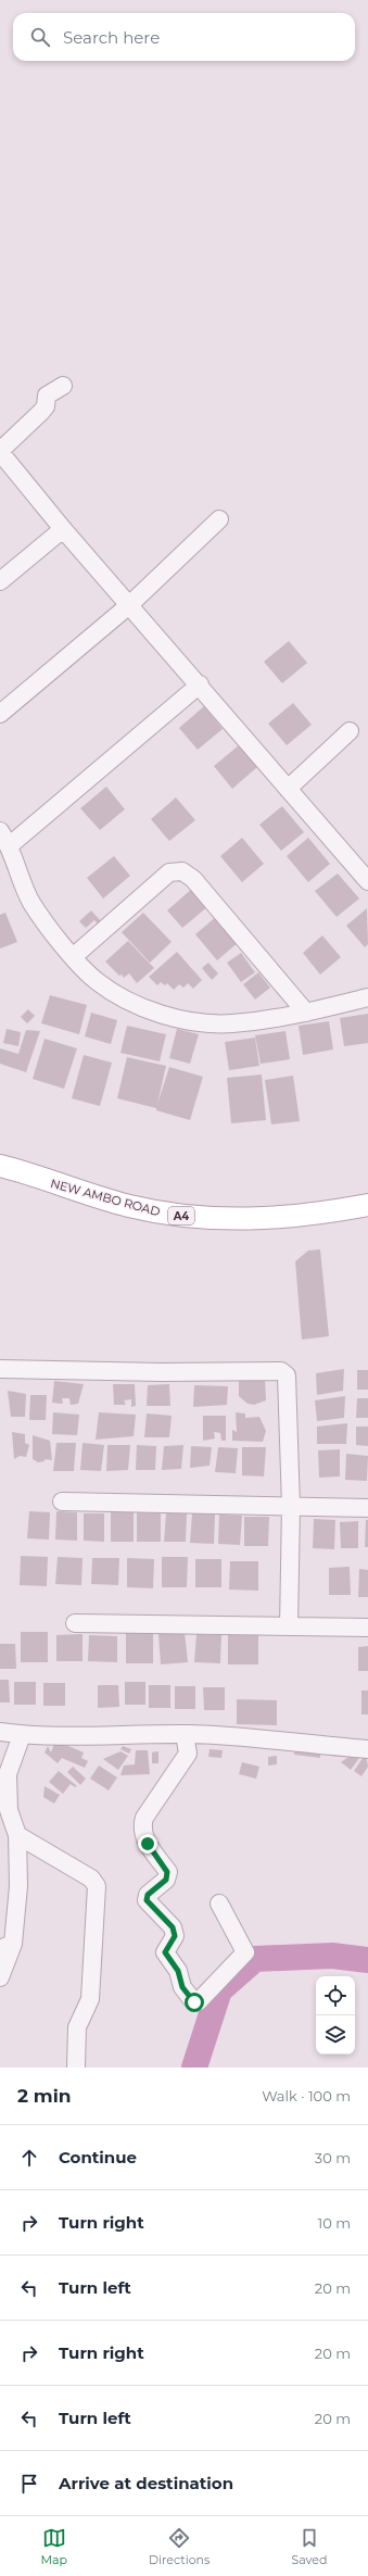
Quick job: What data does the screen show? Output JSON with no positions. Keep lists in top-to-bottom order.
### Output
{
  "streets": {
    "main road": ["NEW AMBO ROAD", "A4"]
  },
  "page": {
    "search": "Search here",
    "heading": ["2 min", "Walk · 100 m"],
    "list": [
      ["Continue", "30 m"],
      ["Turn right", "10 m"],
      ["Turn left", "20 m"],
      ["Turn right", "20 m"],
      ["Turn left", "20 m"],
      "Arrive at destination"
    ],
    "nav": ["Map", "Directions", "Saved"]
  }
}
